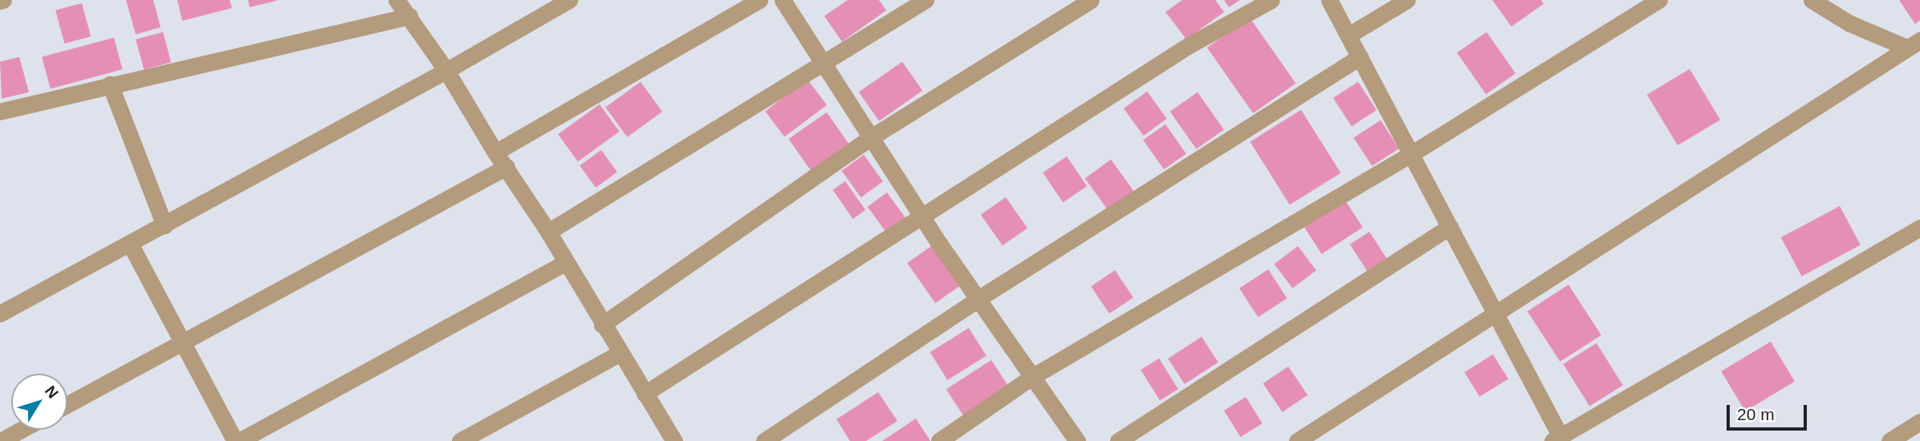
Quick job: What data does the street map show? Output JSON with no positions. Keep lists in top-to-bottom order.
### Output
{
  "scale_bar": "20 m",
  "north": "top right"
}
